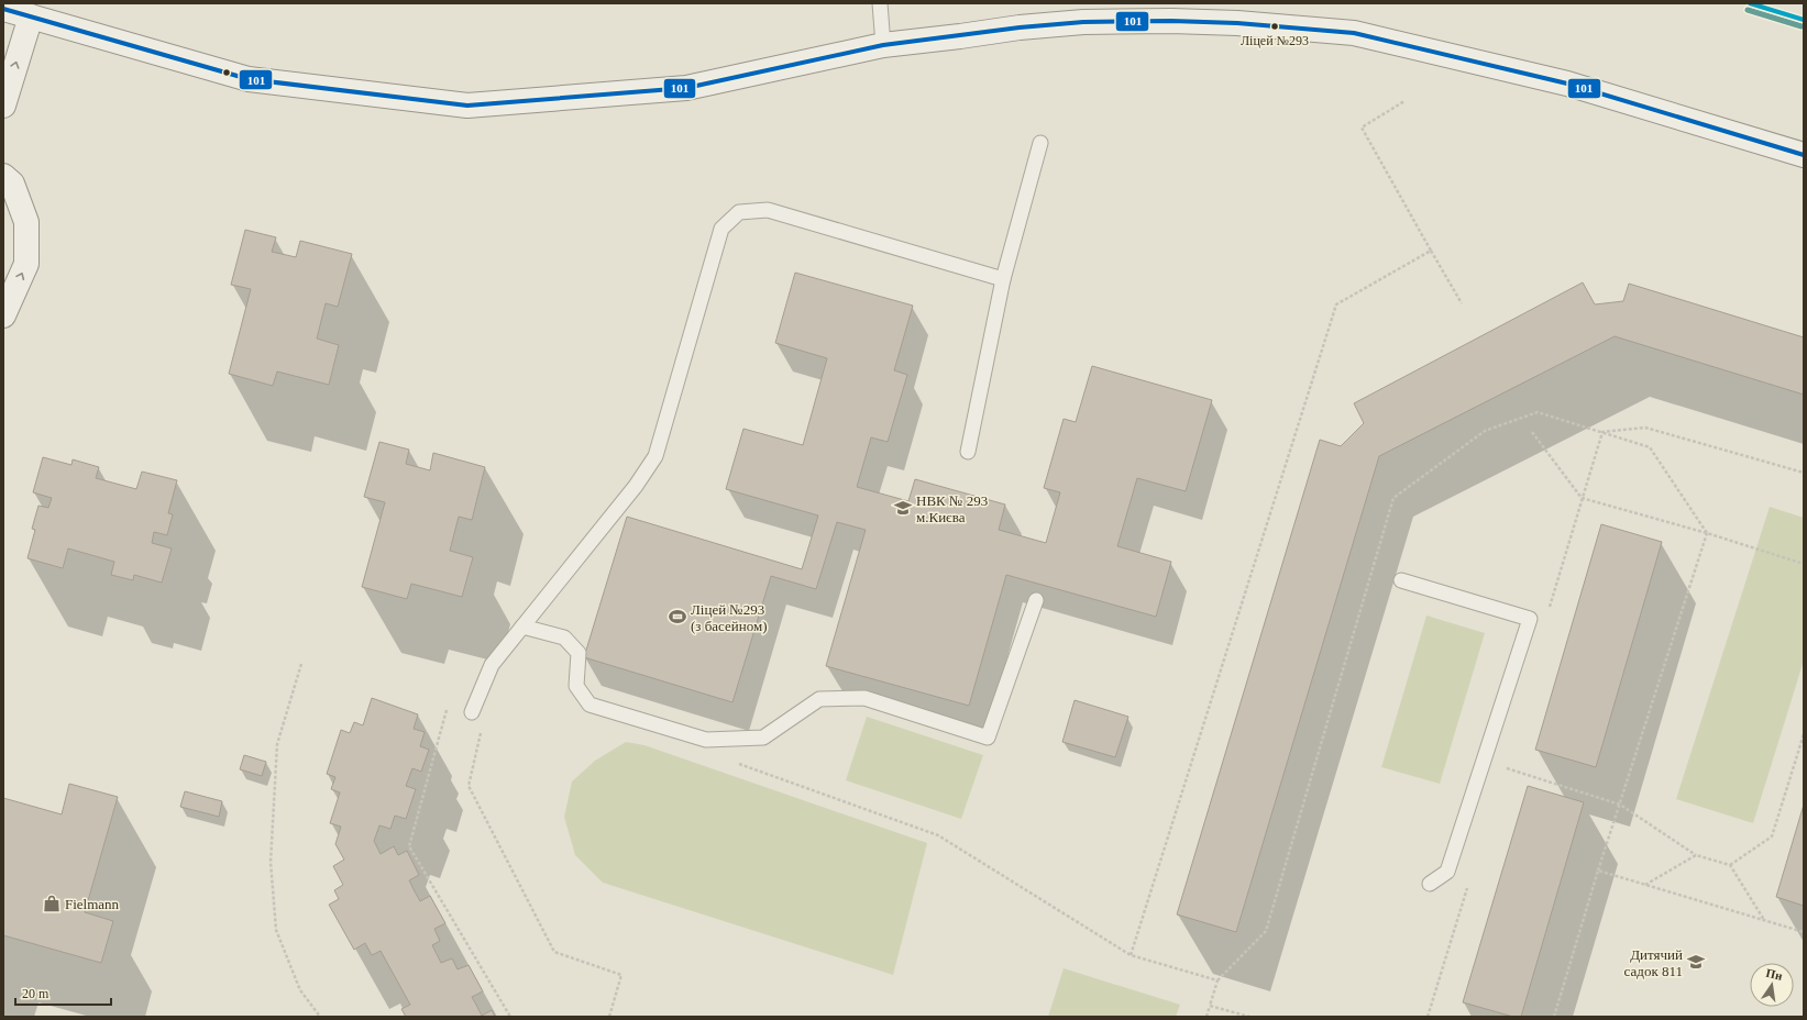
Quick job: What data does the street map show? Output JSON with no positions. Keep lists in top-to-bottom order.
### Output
{
  "places": {
    "other": ["Ліцей №293"],
    "school or university": ["НВК № 293 м.Києва", "Дитячий садок 811"],
    "sports": ["Ліцей №293 (з басейном)"],
    "shop": ["Fielmann"]
  },
  "lines": ["transit line 101"],
  "scale_bar": "20 m",
  "north": "top"
}
